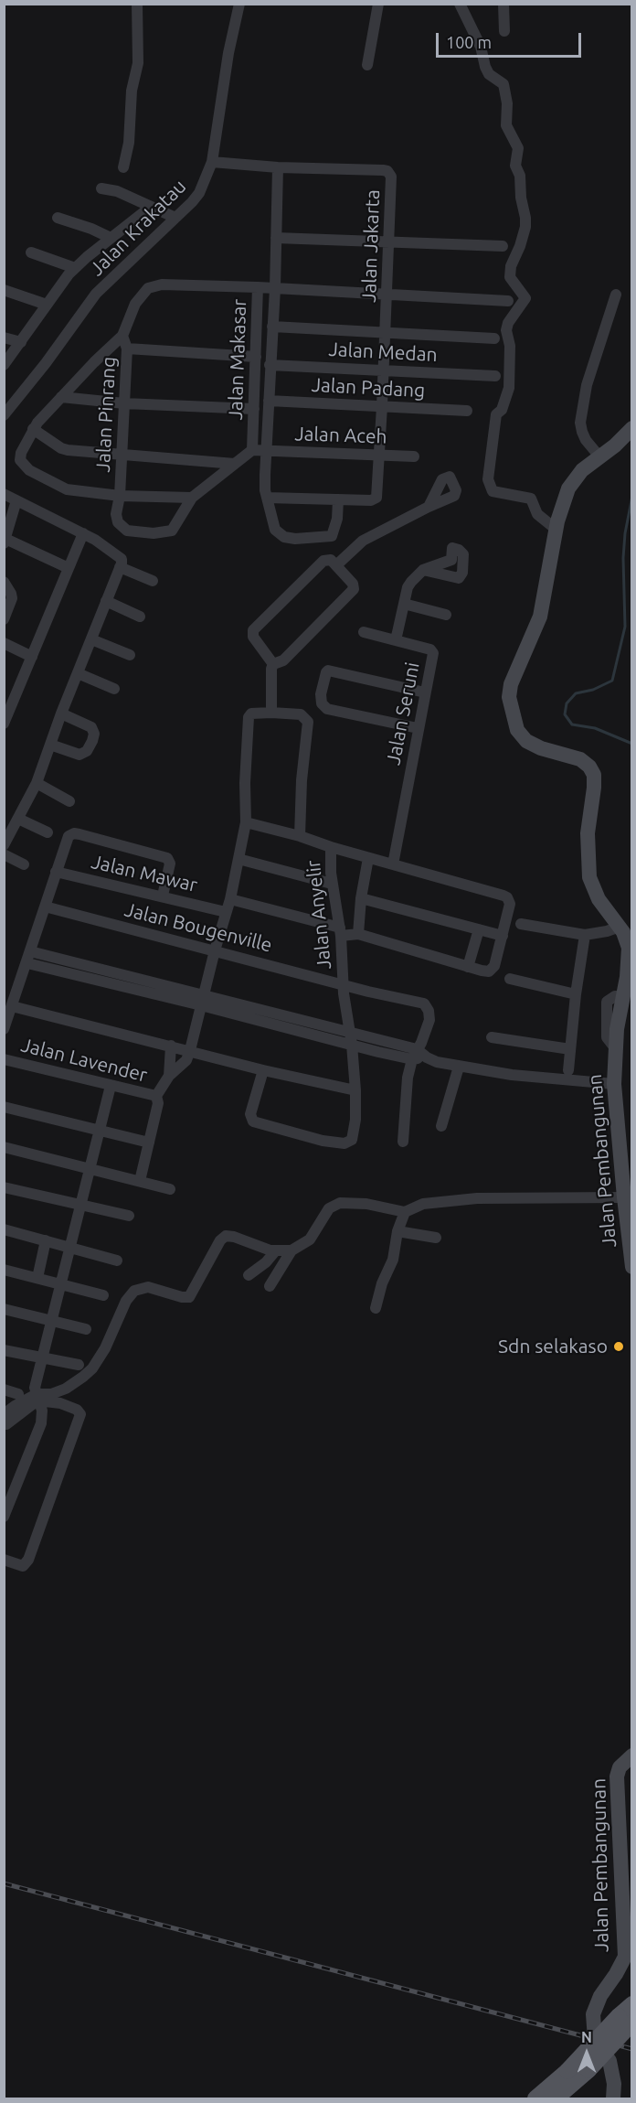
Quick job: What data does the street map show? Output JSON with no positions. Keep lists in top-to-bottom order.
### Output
{
  "streets": {
    "street": [
      "Jalan Krakatau",
      "Jalan Jakarta",
      "Jalan Medan",
      "Jalan Makasar",
      "Jalan Padang",
      "Jalan Pinrang",
      "Jalan Aceh",
      "Jalan Seruni",
      "Jalan Mawar",
      "Jalan Anyelir",
      "Jalan Bougenville",
      "Jalan Lavender",
      "Jalan Pembangunan"
    ]
  },
  "crossings": [
    ["Jalan Krakatau", "Jalan Jakarta"],
    ["Jalan Jakarta", "Jalan Medan"],
    ["Jalan Jakarta", "Jalan Makasar"],
    ["Jalan Jakarta", "Jalan Padang"],
    ["Jalan Jakarta", "Jalan Aceh"],
    ["Jalan Medan", "Jalan Makasar"],
    ["Jalan Makasar", "Jalan Padang"],
    ["Jalan Makasar", "Jalan Aceh"],
    ["Jalan Anyelir", "Jalan Bougenville"]
  ],
  "places": ["Sdn selakaso"],
  "scale_bar": "100 m",
  "north": "top"
}
